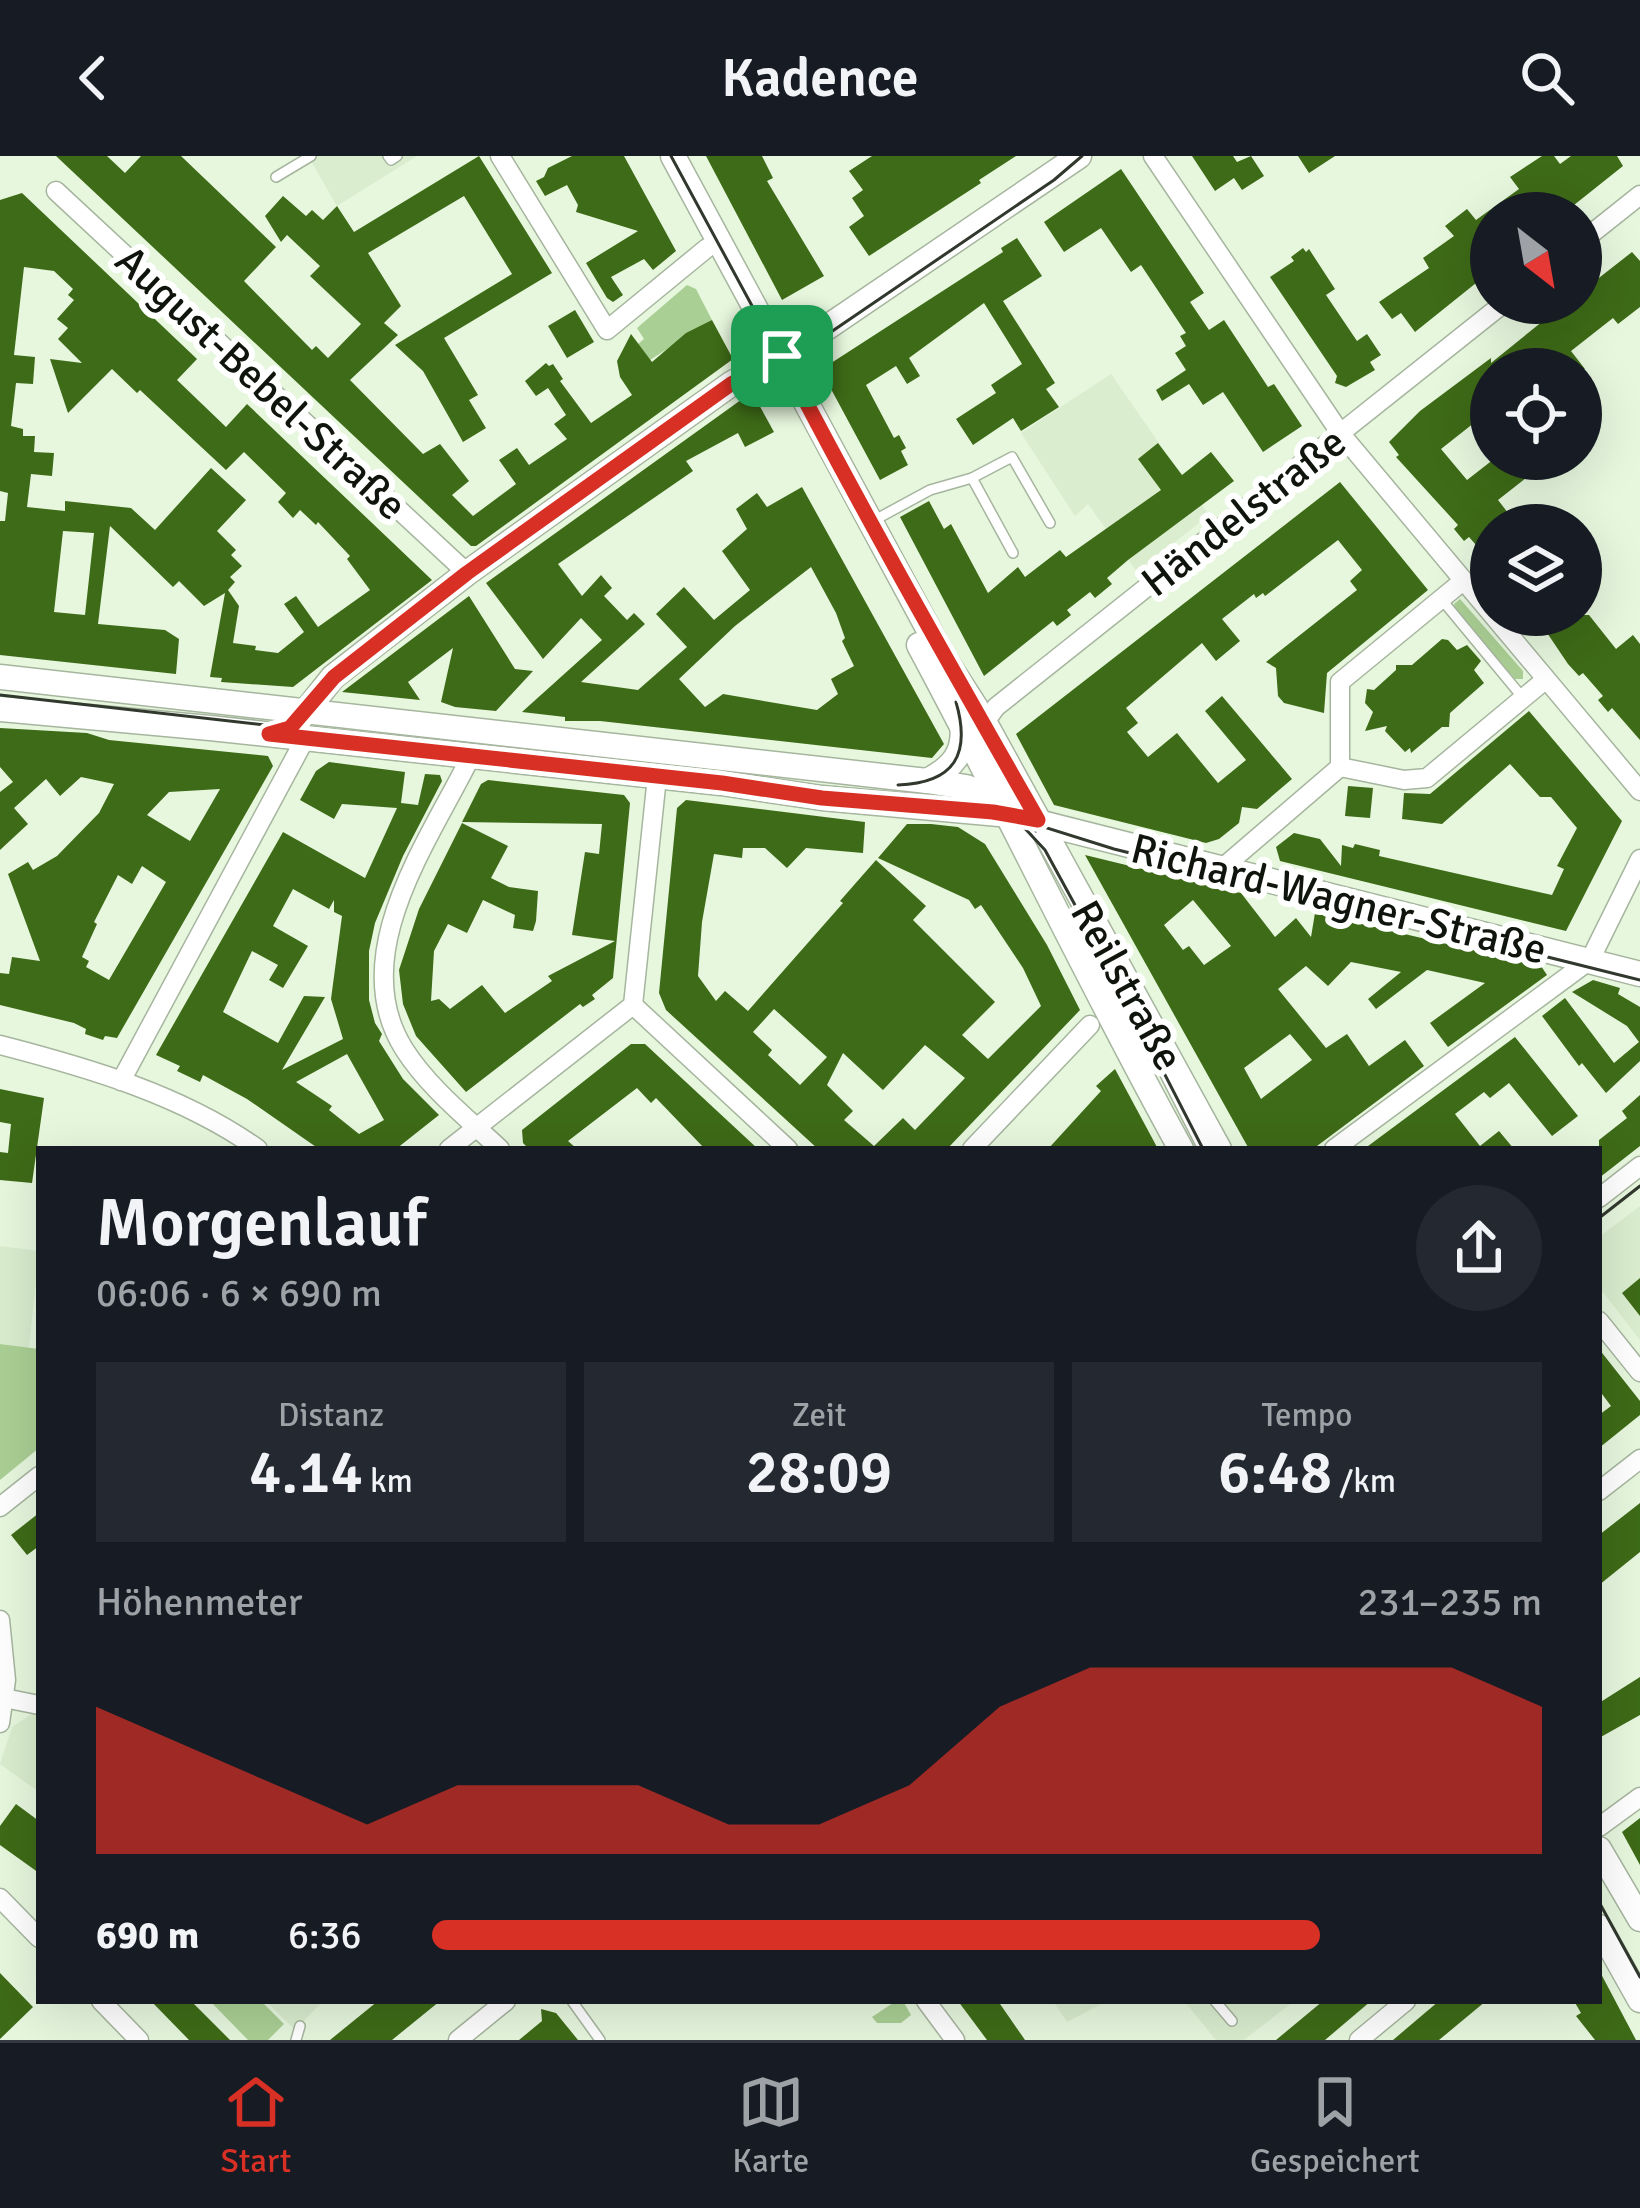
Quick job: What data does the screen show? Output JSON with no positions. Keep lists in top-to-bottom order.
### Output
{
  "streets": {
    "street": [
      "August-Bebel-Straße",
      "Händelstraße",
      "Richard-Wagner-Straße",
      "Reilstraße"
    ]
  },
  "crossings": [
    ["Richard-Wagner-Straße", "Reilstraße"]
  ],
  "north": "bottom right",
  "page": {
    "header": "Kadence",
    "heading": ["Morgenlauf", "06:06 · 6 × 690 m"],
    "stats": [
      ["Distanz", "4.14 km"],
      ["Zeit", "28:09"],
      ["Tempo", "6:48 /km"]
    ],
    "chart": ["Höhenmeter", "231–235 m"],
    "list": [
      {
        "name": "690 m",
        "note": "6:36"
      }
    ],
    "tabs": ["Start", "Karte", "Gespeichert"]
  }
}
